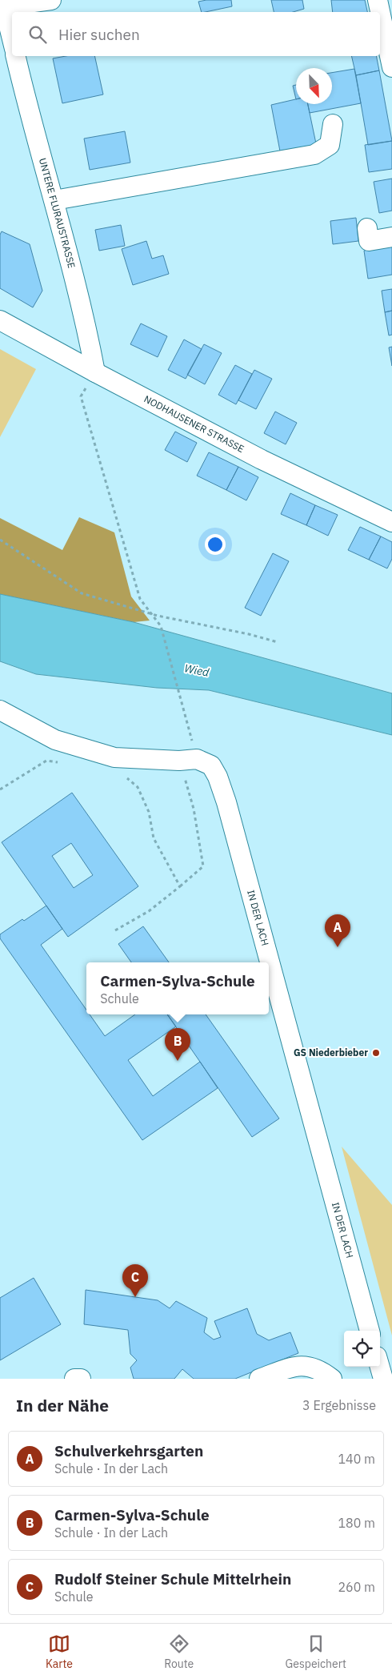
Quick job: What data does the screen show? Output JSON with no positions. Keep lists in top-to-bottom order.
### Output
{
  "streets": {
    "street": ["UNTERE FLURAUSTRASSE", "NODHAUSENER STRASSE", "IN DER LACH"]
  },
  "crossings": [
    ["UNTERE FLURAUSTRASSE", "NODHAUSENER STRASSE"]
  ],
  "water": ["Wied"],
  "places": ["GS Niederbieber"],
  "north": "bottom right",
  "page": {
    "search": "Hier suchen",
    "pins": ["A", "B", "C"],
    "popup": ["Carmen-Sylva-Schule", "Schule"],
    "heading": ["In der Nähe", "3 Ergebnisse"],
    "list": [
      {
        "mark": "A",
        "name": "Schulverkehrsgarten",
        "note": "Schule · In der Lach",
        "value": "140 m"
      },
      {
        "mark": "B",
        "name": "Carmen-Sylva-Schule",
        "note": "Schule · In der Lach",
        "value": "180 m"
      },
      {
        "mark": "C",
        "name": "Rudolf Steiner Schule Mittelrhein",
        "note": "Schule",
        "value": "260 m"
      }
    ],
    "nav": ["Karte", "Route", "Gespeichert"]
  }
}
